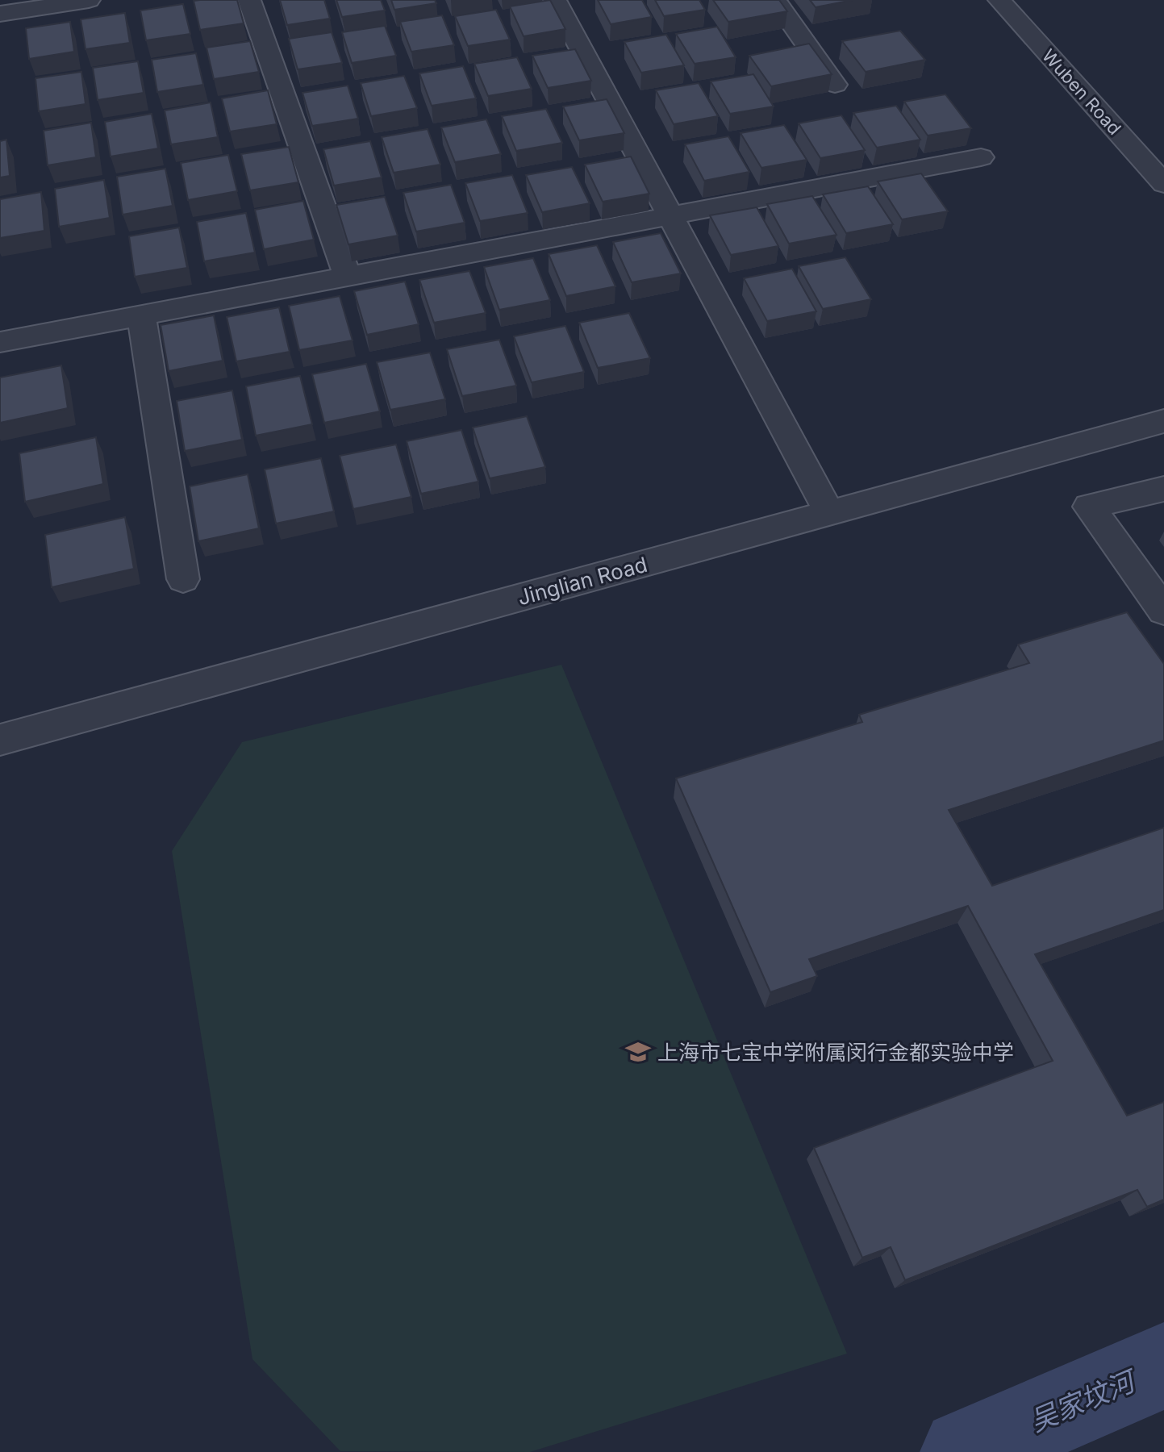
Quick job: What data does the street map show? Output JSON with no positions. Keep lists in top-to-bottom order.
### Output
{
  "streets": {
    "street": ["Wuben Road", "Jinglian Road"]
  },
  "water": ["吴家坟河"],
  "places": {
    "school or university": ["上海市七宝中学附属闵行金都实验中学"]
  }
}
